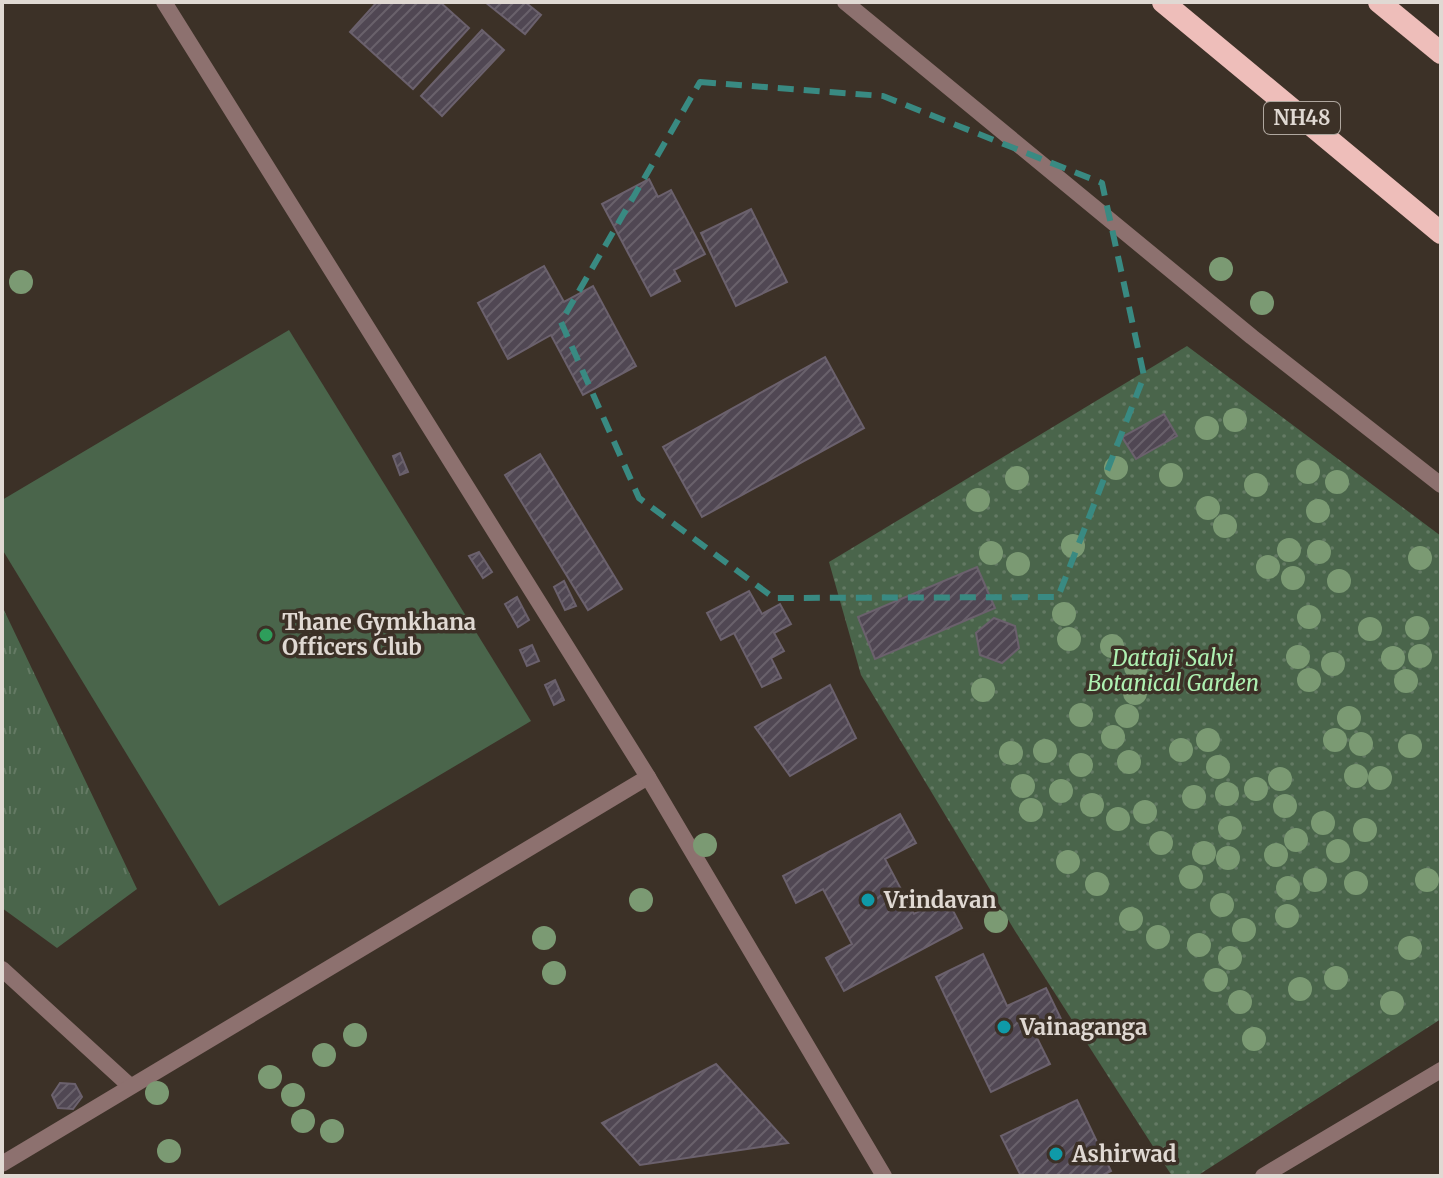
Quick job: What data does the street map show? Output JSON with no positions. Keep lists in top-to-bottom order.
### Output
{
  "streets": {
    "highway": ["NH48"]
  },
  "parks": ["Dattaji Salvi Botanical Garden"],
  "places": [
    "Thane Gymkhana Officers Club",
    "Vrindavan",
    "Vainaganga",
    "Ashirwad"
  ]
}
